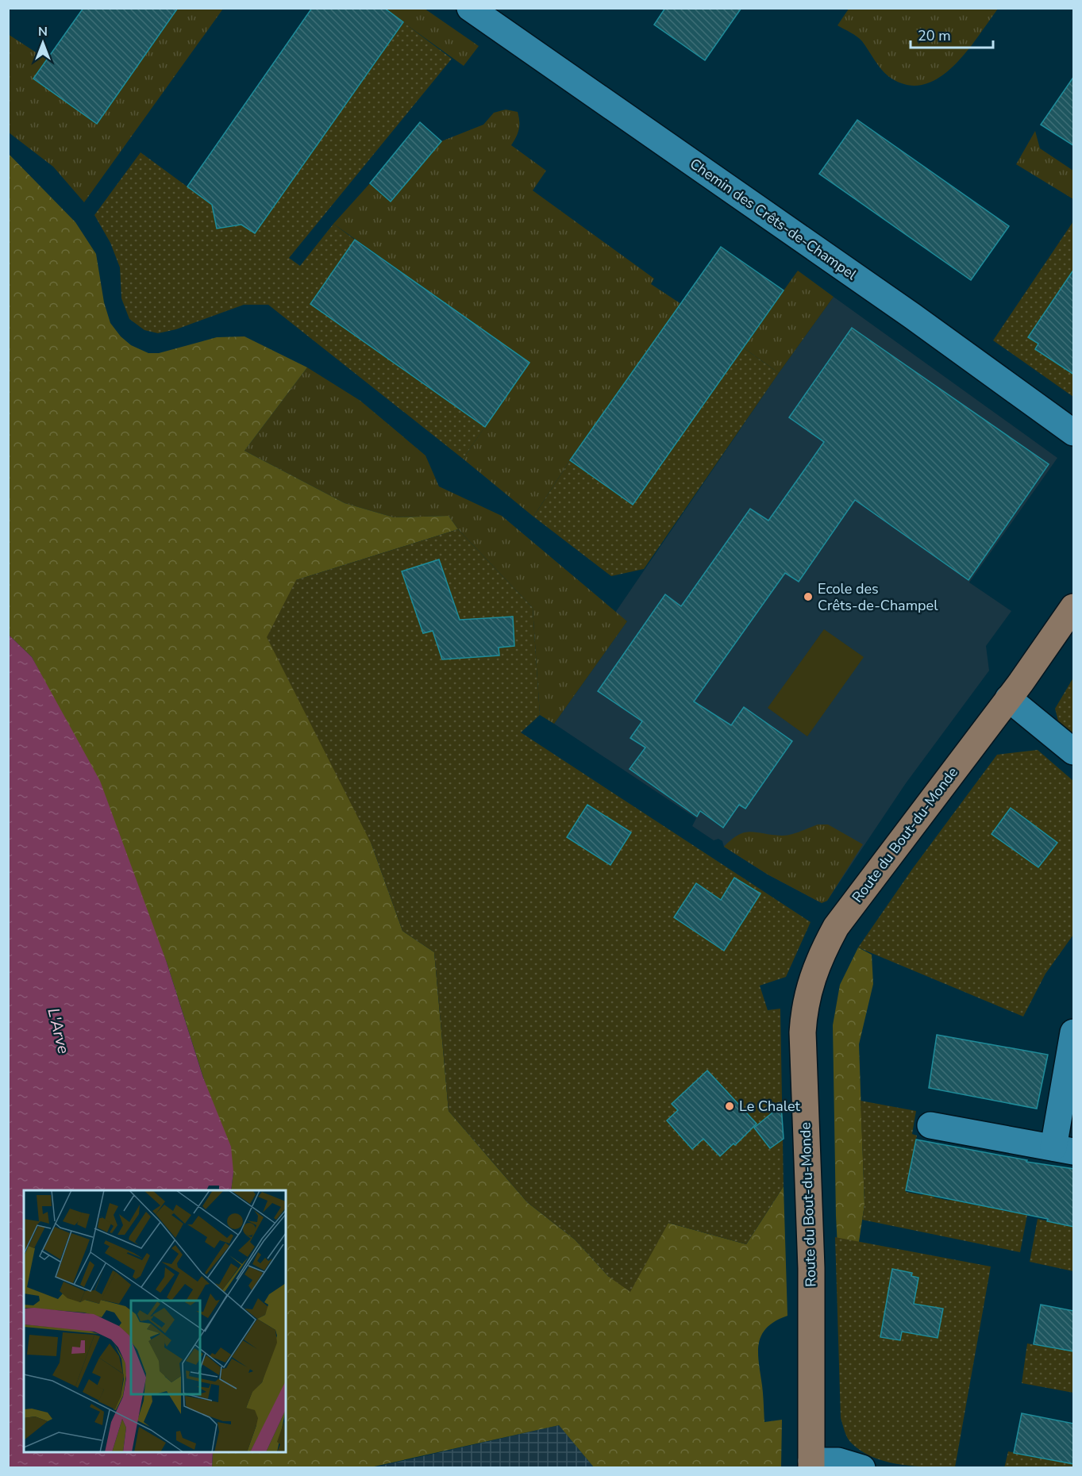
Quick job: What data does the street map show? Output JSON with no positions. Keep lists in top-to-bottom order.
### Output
{
  "streets": {
    "main road": ["Route du Bout-du-Monde"],
    "street": ["Chemin des Crêts-de-Champel"]
  },
  "water": ["L'Arve"],
  "places": ["Ecole des Crêts-de-Champel", "Le Chalet"],
  "scale_bar": "20 m",
  "north": "top"
}
